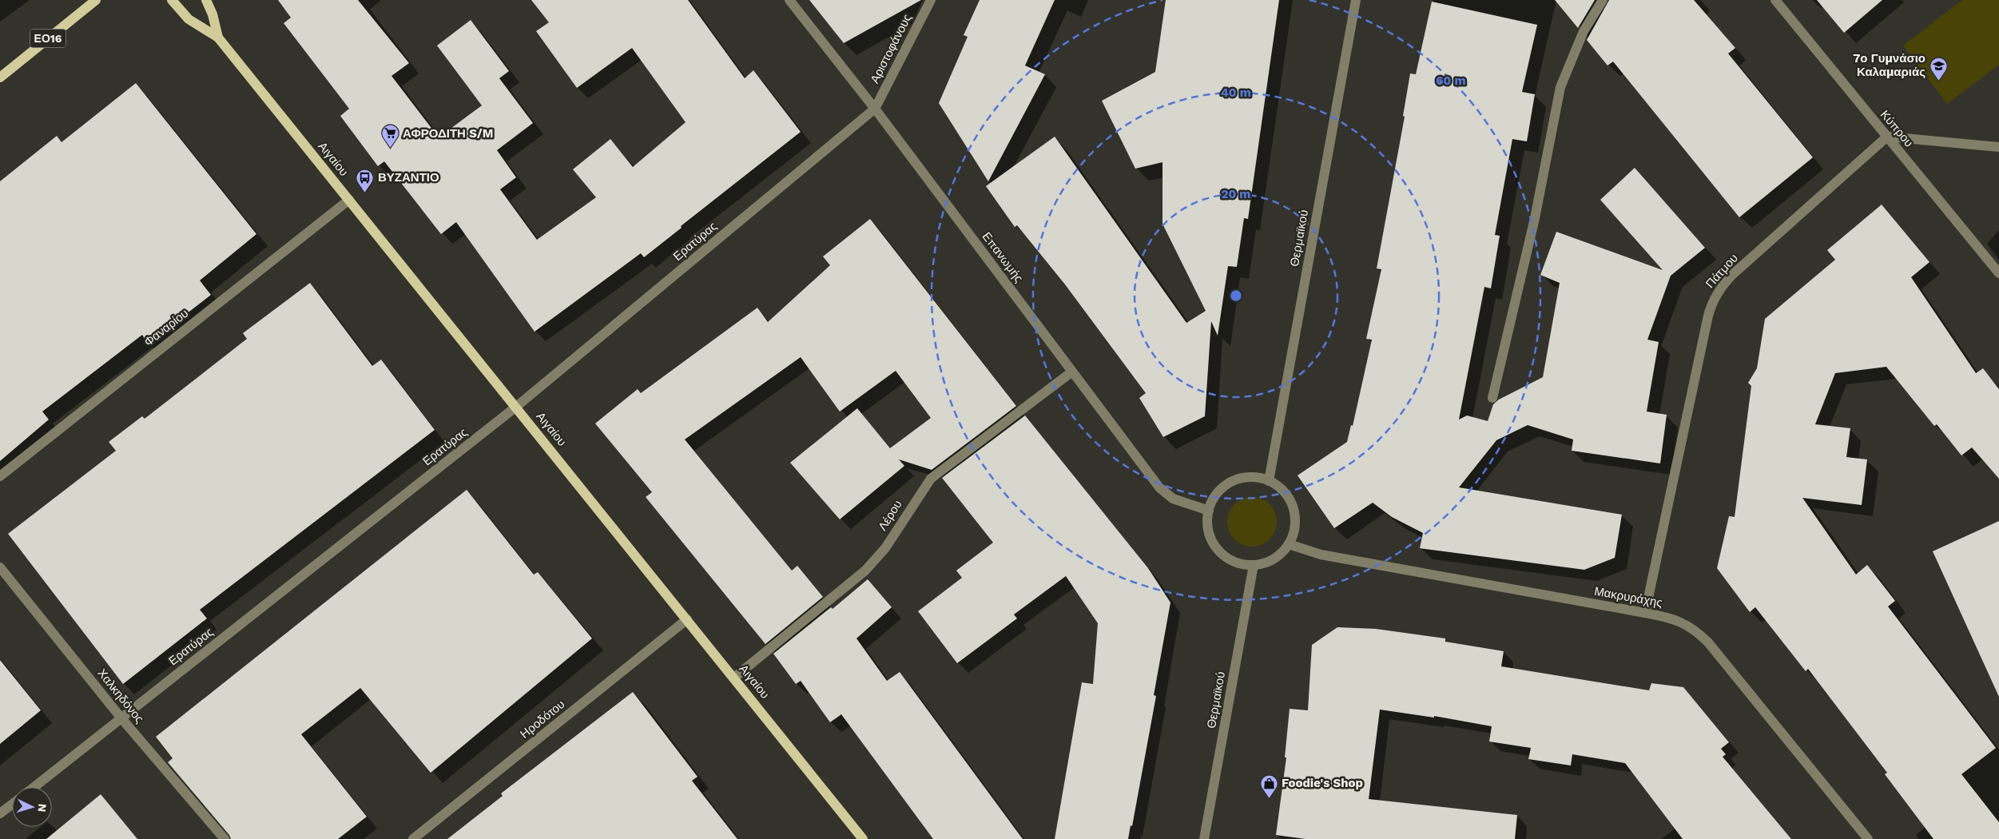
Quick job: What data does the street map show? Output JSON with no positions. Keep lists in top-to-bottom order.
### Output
{
  "streets": {
    "main road": ["ΕΟ16", "Αιγαίου"],
    "street": [
      "Αριστοφάνους",
      "Κύπρου",
      "Θερμαϊκού",
      "Ερατύρας",
      "Επανωμής",
      "Πάτμου",
      "Φαναρίου",
      "Λέρου",
      "Μακρυράχης",
      "Χαλκηδόνος",
      "Ηροδότου"
    ]
  },
  "crossings": [
    ["Αριστοφάνους", "Ερατύρας"],
    ["Αριστοφάνους", "Επανωμής"],
    ["Κύπρου", "Πάτμου"],
    ["Αιγαίου", "Ερατύρας"],
    ["Αιγαίου", "Φαναρίου"],
    ["Αιγαίου", "Λέρου"],
    ["Αιγαίου", "Ηροδότου"],
    ["Θερμαϊκού", "Επανωμής"],
    ["Θερμαϊκού", "Μακρυράχης"],
    ["Ερατύρας", "Επανωμής"],
    ["Ερατύρας", "Χαλκηδόνος"],
    ["Επανωμής", "Λέρου"],
    ["Επανωμής", "Μακρυράχης"],
    ["Πάτμου", "Μακρυράχης"]
  ],
  "places": {
    "school or university": ["7ο Γυμνάσιο Καλαμαριάς"],
    "supermarket": ["ΑΦΡΟΔΙΤΗ S/M"],
    "bus stop": ["ΒΥΖΑΝΤΙΟ"],
    "shop": ["Foodie's Shop"]
  },
  "north": "right",
  "rings": ["60 m", "40 m", "20 m"]
}
